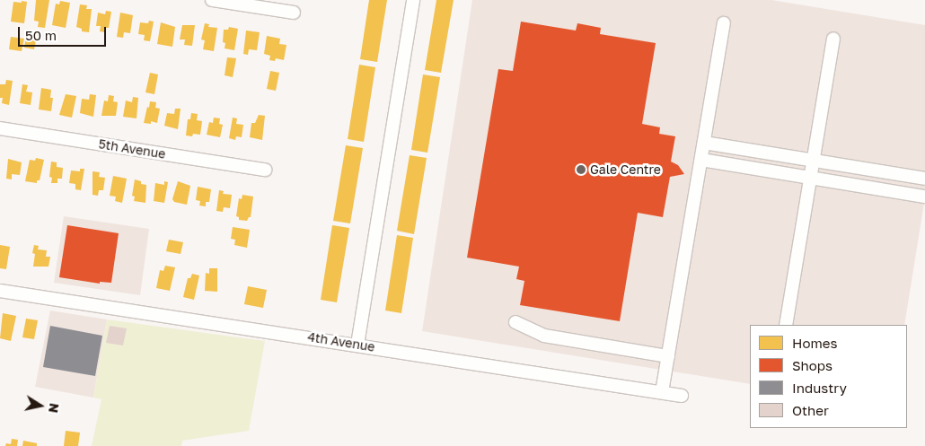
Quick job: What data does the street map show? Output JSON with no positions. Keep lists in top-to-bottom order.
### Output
{
  "streets": {
    "street": ["5th Avenue", "4th Avenue"]
  },
  "places": ["Gale Centre"],
  "legend": [
    "Homes",
    "Shops",
    "Industry",
    "Other"
  ],
  "scale_bar": "50 m",
  "north": "right"
}
